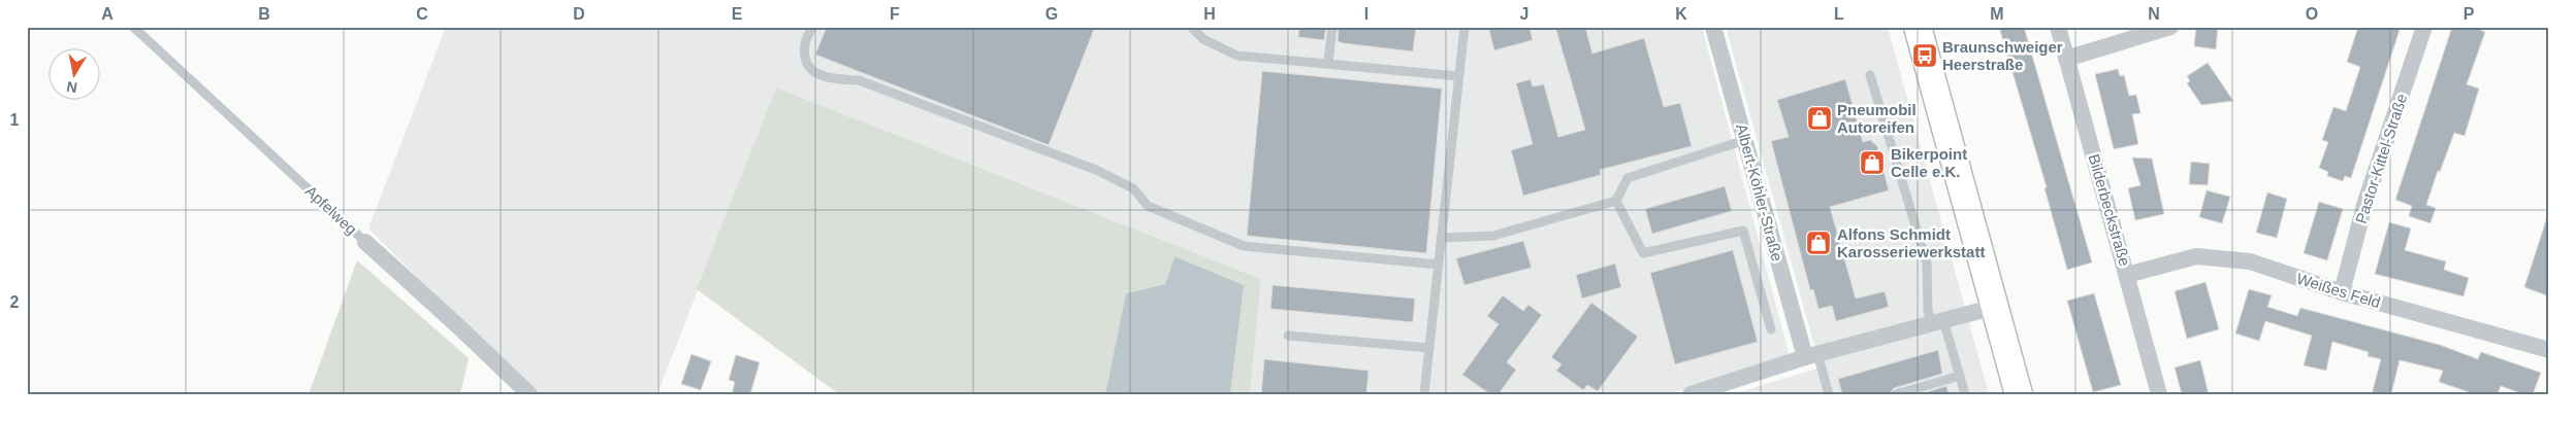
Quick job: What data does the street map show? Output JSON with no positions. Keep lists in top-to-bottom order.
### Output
{
  "streets": {
    "street": [
      "Pastor-Kittel-Straße",
      "Albert-Köhler-Straße",
      "Apfelweg",
      "Bilderbeckstraße",
      "Weißes Feld"
    ]
  },
  "crossings": [
    ["Pastor-Kittel-Straße", "Weißes Feld"],
    ["Bilderbeckstraße", "Weißes Feld"]
  ],
  "places": {
    "bus stop": ["Braunschweiger Heerstraße"],
    "shop": ["Pneumobil Autoreifen", "Bikerpoint Celle e.K.", "Alfons Schmidt Karosseriewerkstatt"]
  },
  "north": "bottom",
  "grid": {
    "columns": [
      "A",
      "B",
      "C",
      "D",
      "E",
      "F",
      "G",
      "H",
      "I",
      "J",
      "K",
      "L",
      "M",
      "N",
      "O",
      "P"
    ],
    "rows": ["1", "2"]
  }
}
